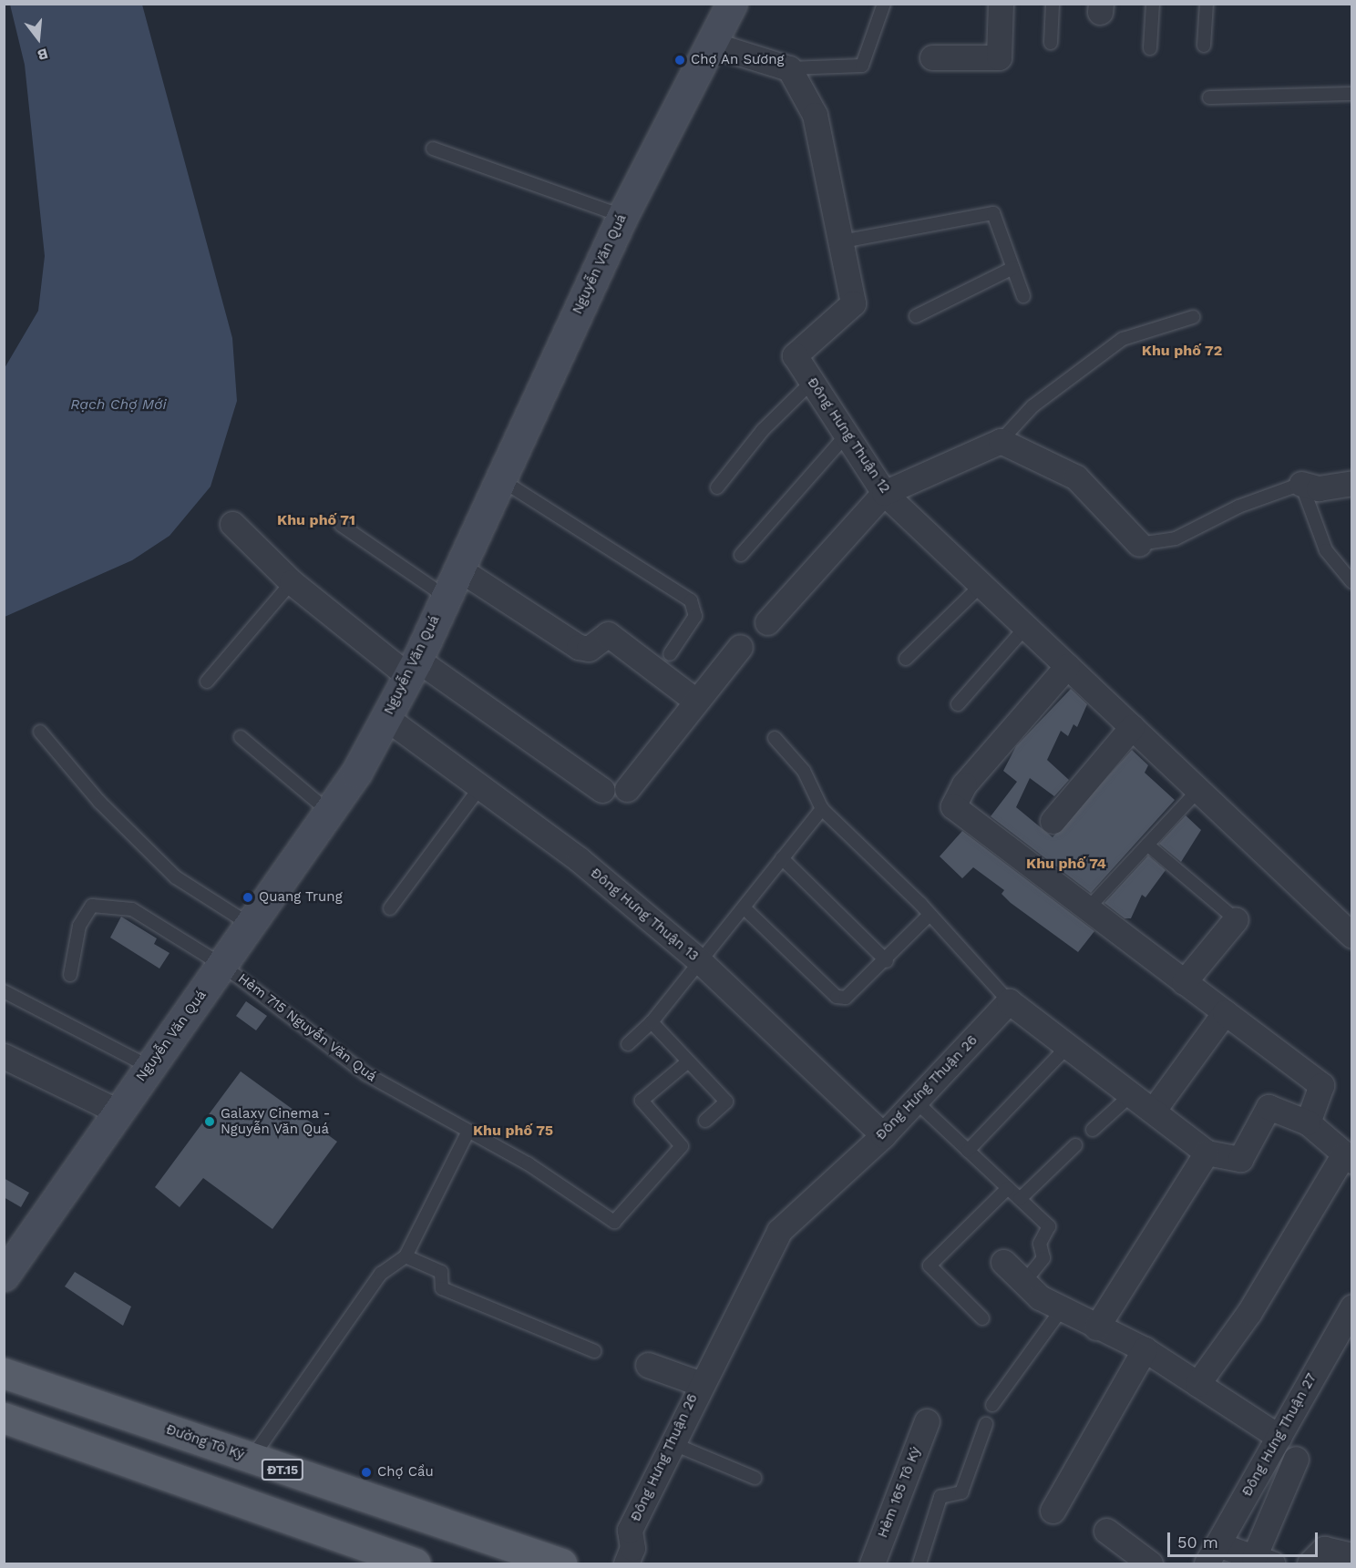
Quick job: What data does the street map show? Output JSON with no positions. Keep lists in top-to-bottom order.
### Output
{
  "streets": {
    "main road": ["Nguyễn Văn Quá", "Đường Tô Ký", "ĐT.15"],
    "street": [
      "Đông Hưng Thuận 12",
      "Đông Hưng Thuận 13",
      "Đông Hưng Thuận 26",
      "Đông Hưng Thuận 27",
      "Hẻm 165 Tô Ký"
    ],
    "lane": ["Hẻm 715 Nguyễn Văn Quá"]
  },
  "crossings": [
    ["Nguyễn Văn Quá", "Đông Hưng Thuận 13"],
    ["Nguyễn Văn Quá", "Hẻm 715 Nguyễn Văn Quá"],
    ["Đông Hưng Thuận 13", "Đông Hưng Thuận 26"]
  ],
  "districts": [
    "Khu phố 72",
    "Khu phố 71",
    "Khu phố 74",
    "Khu phố 75"
  ],
  "water": ["Rạch Chợ Mới"],
  "places": [
    "Chợ An Sương",
    "Quang Trung",
    "Galaxy Cinema - Nguyễn Văn Quá",
    "Chợ Cầu"
  ],
  "scale_bar": "50 m",
  "north": "bottom"
}
